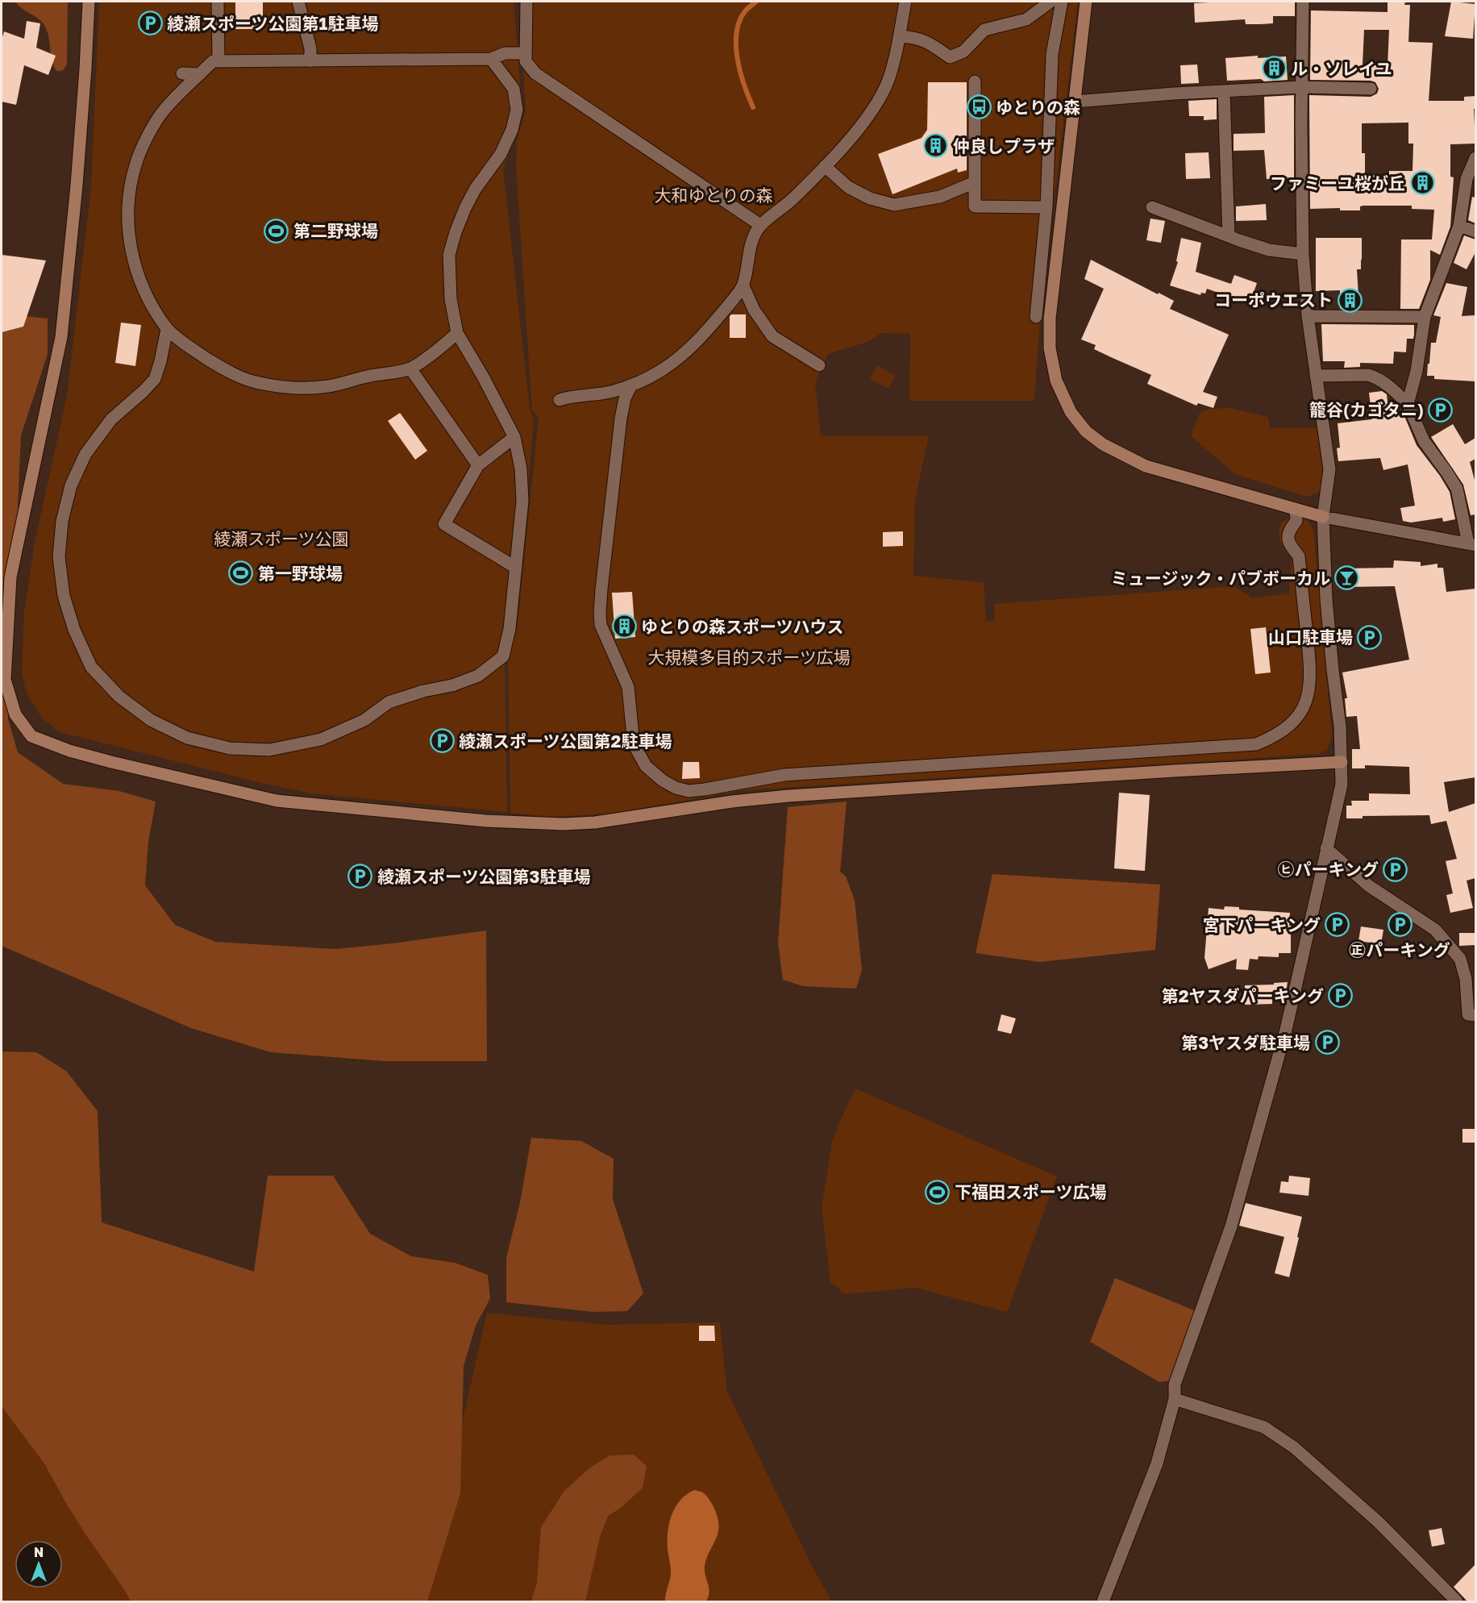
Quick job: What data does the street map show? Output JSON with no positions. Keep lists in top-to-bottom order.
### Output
{
  "parks": ["大和ゆとりの森", "綾瀬スポーツ公園", "大規模多目的スポーツ広場"],
  "places": {
    "parking": [
      "綾瀬スポーツ公園第1駐車場",
      "籠谷(カゴタニ)",
      "山口駐車場",
      "綾瀬スポーツ公園第2駐車場",
      "㋪パーキング",
      "綾瀬スポーツ公園第3駐車場",
      "宮下パーキング",
      "㊣パーキング",
      "第2ヤスダパーキング",
      "第3ヤスダ駐車場"
    ],
    "building": [
      "ル・ソレイユ",
      "仲良しプラザ",
      "ファミーユ桜が丘",
      "コーポウエスト",
      "ゆとりの森スポーツハウス"
    ],
    "bus stop": ["ゆとりの森"],
    "sports": ["第二野球場", "第一野球場", "下福田スポーツ広場"],
    "bar": ["ミュージック・パブボーカル"]
  },
  "north": "top"
}
